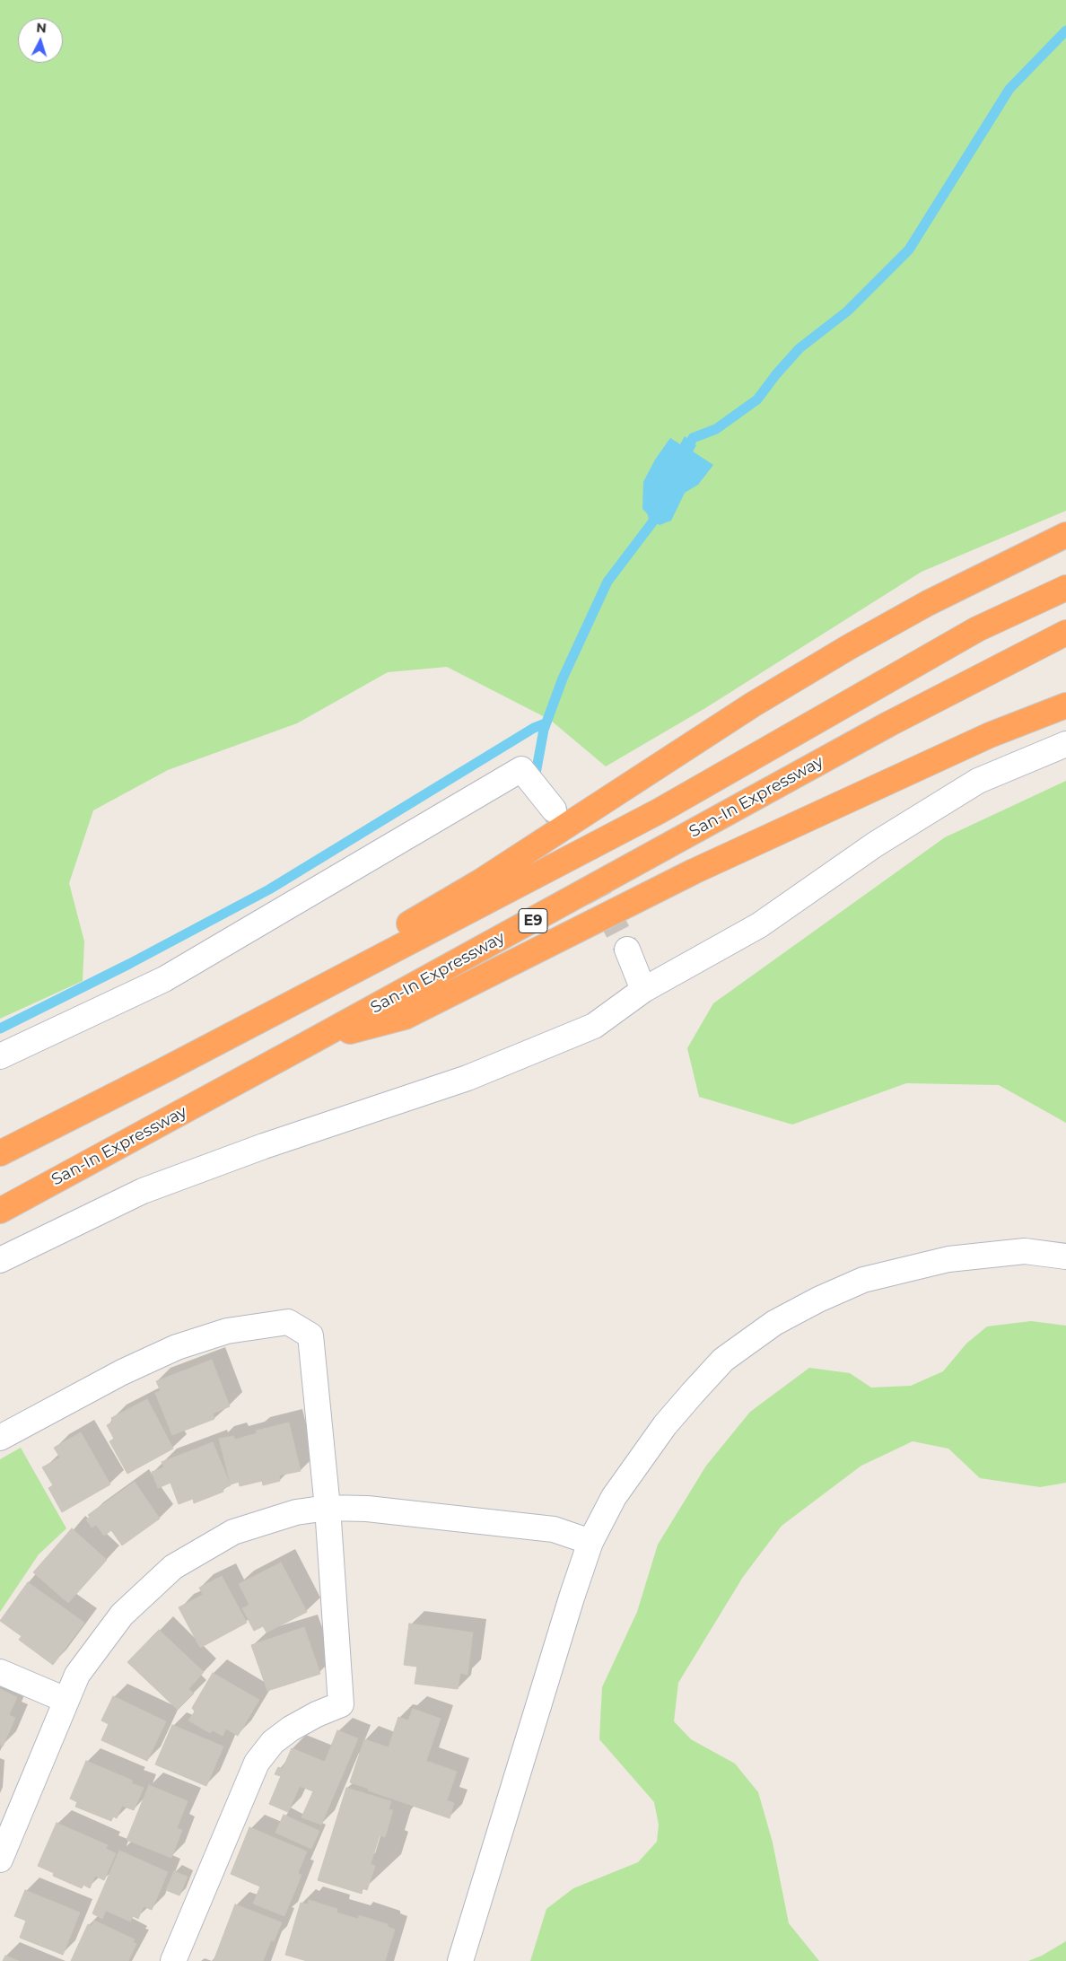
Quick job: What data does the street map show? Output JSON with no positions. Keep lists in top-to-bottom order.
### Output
{
  "streets": {
    "highway": ["San-In Expressway", "E9"]
  },
  "north": "top"
}
